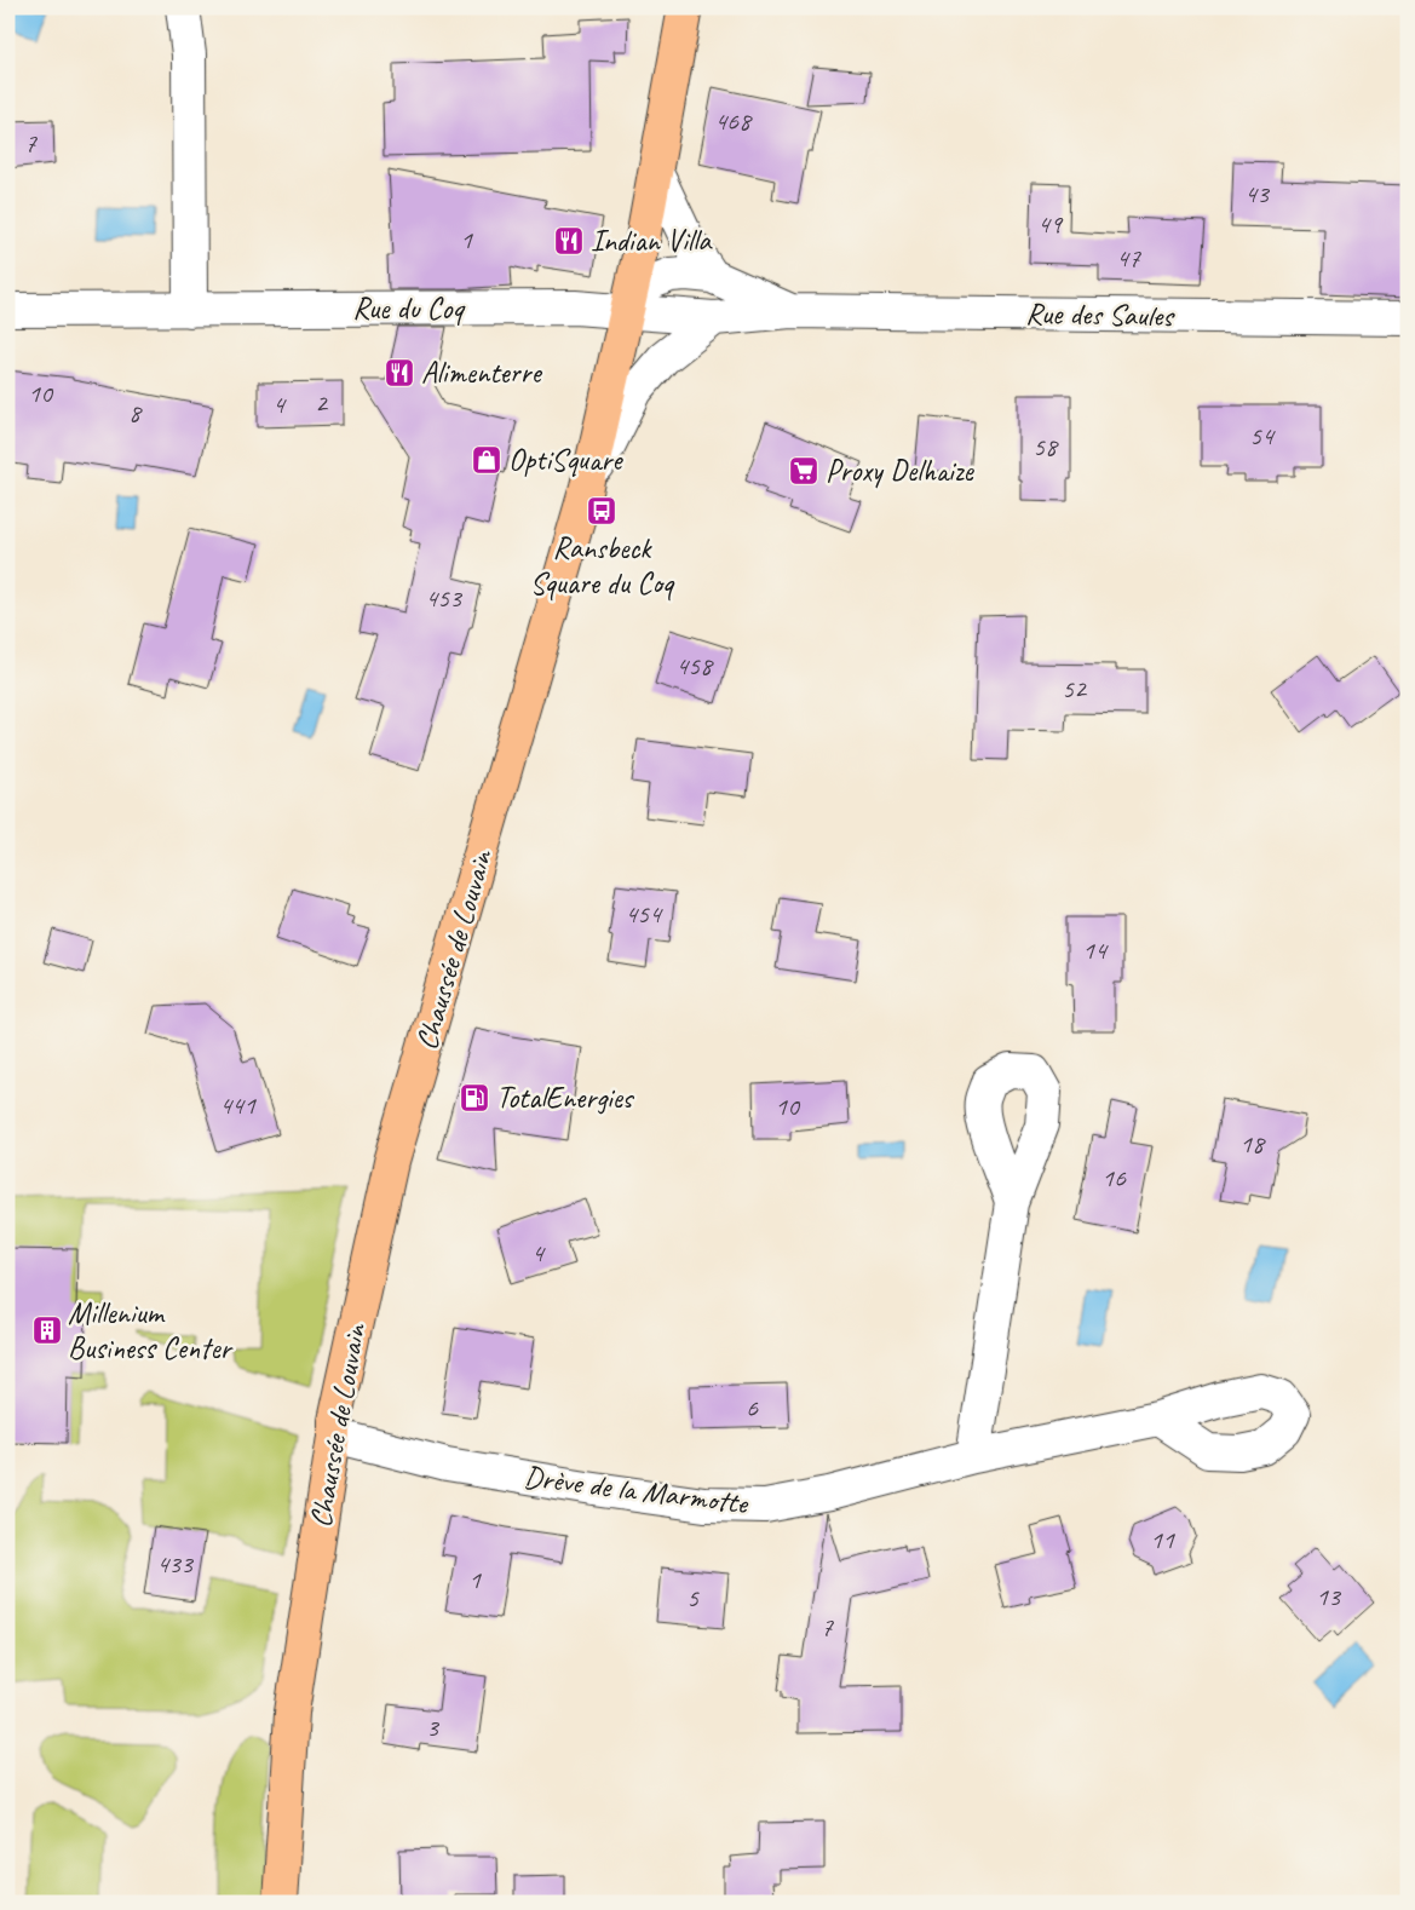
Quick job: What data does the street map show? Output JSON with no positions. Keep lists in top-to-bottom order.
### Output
{
  "streets": {
    "main road": ["Chaussée de Louvain"],
    "street": ["Rue du Coq", "Rue des Saules", "Drève de la Marmotte"]
  },
  "crossings": [
    ["Rue du Coq", "Rue des Saules"],
    ["Rue du Coq", "Chaussée de Louvain"],
    ["Rue des Saules", "Chaussée de Louvain"],
    ["Chaussée de Louvain", "Drève de la Marmotte"]
  ],
  "places": {
    "restaurant": ["Indian Villa", "Alimenterre"],
    "shop": ["OptiSquare"],
    "supermarket": ["Proxy Delhaize"],
    "bus stop": ["Ransbeck Square du Coq"],
    "fuel station": ["TotalEnergies"],
    "building": ["Millenium Business Center"]
  },
  "house_numbers": [
    "468",
    "7",
    "43",
    "49",
    "1",
    "47",
    "10",
    "2",
    "4",
    "8",
    "54",
    "58",
    "453",
    "458",
    "52",
    "454",
    "14",
    "441",
    "10",
    "18",
    "16",
    "4",
    "6",
    "11",
    "433",
    "1",
    "13",
    "5",
    "7",
    "3"
  ]
}
